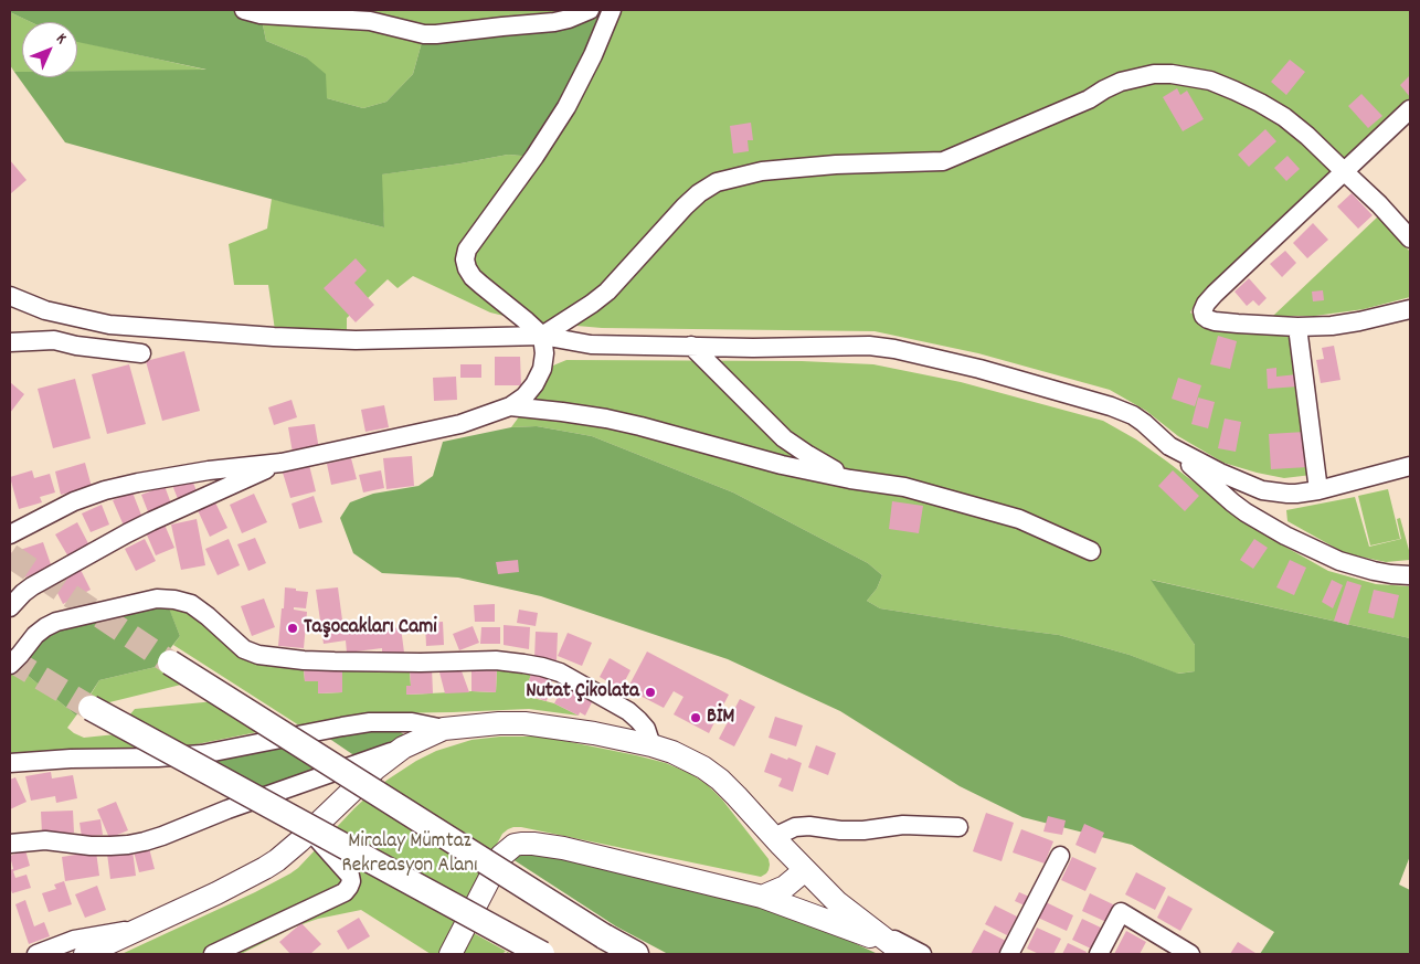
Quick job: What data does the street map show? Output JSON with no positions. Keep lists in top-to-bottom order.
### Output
{
  "parks": ["Miralay Mümtaz Rekreasyon Alanı"],
  "places": ["Taşocakları Cami", "Nutat Çikolata", "BİM"],
  "north": "top right"
}
